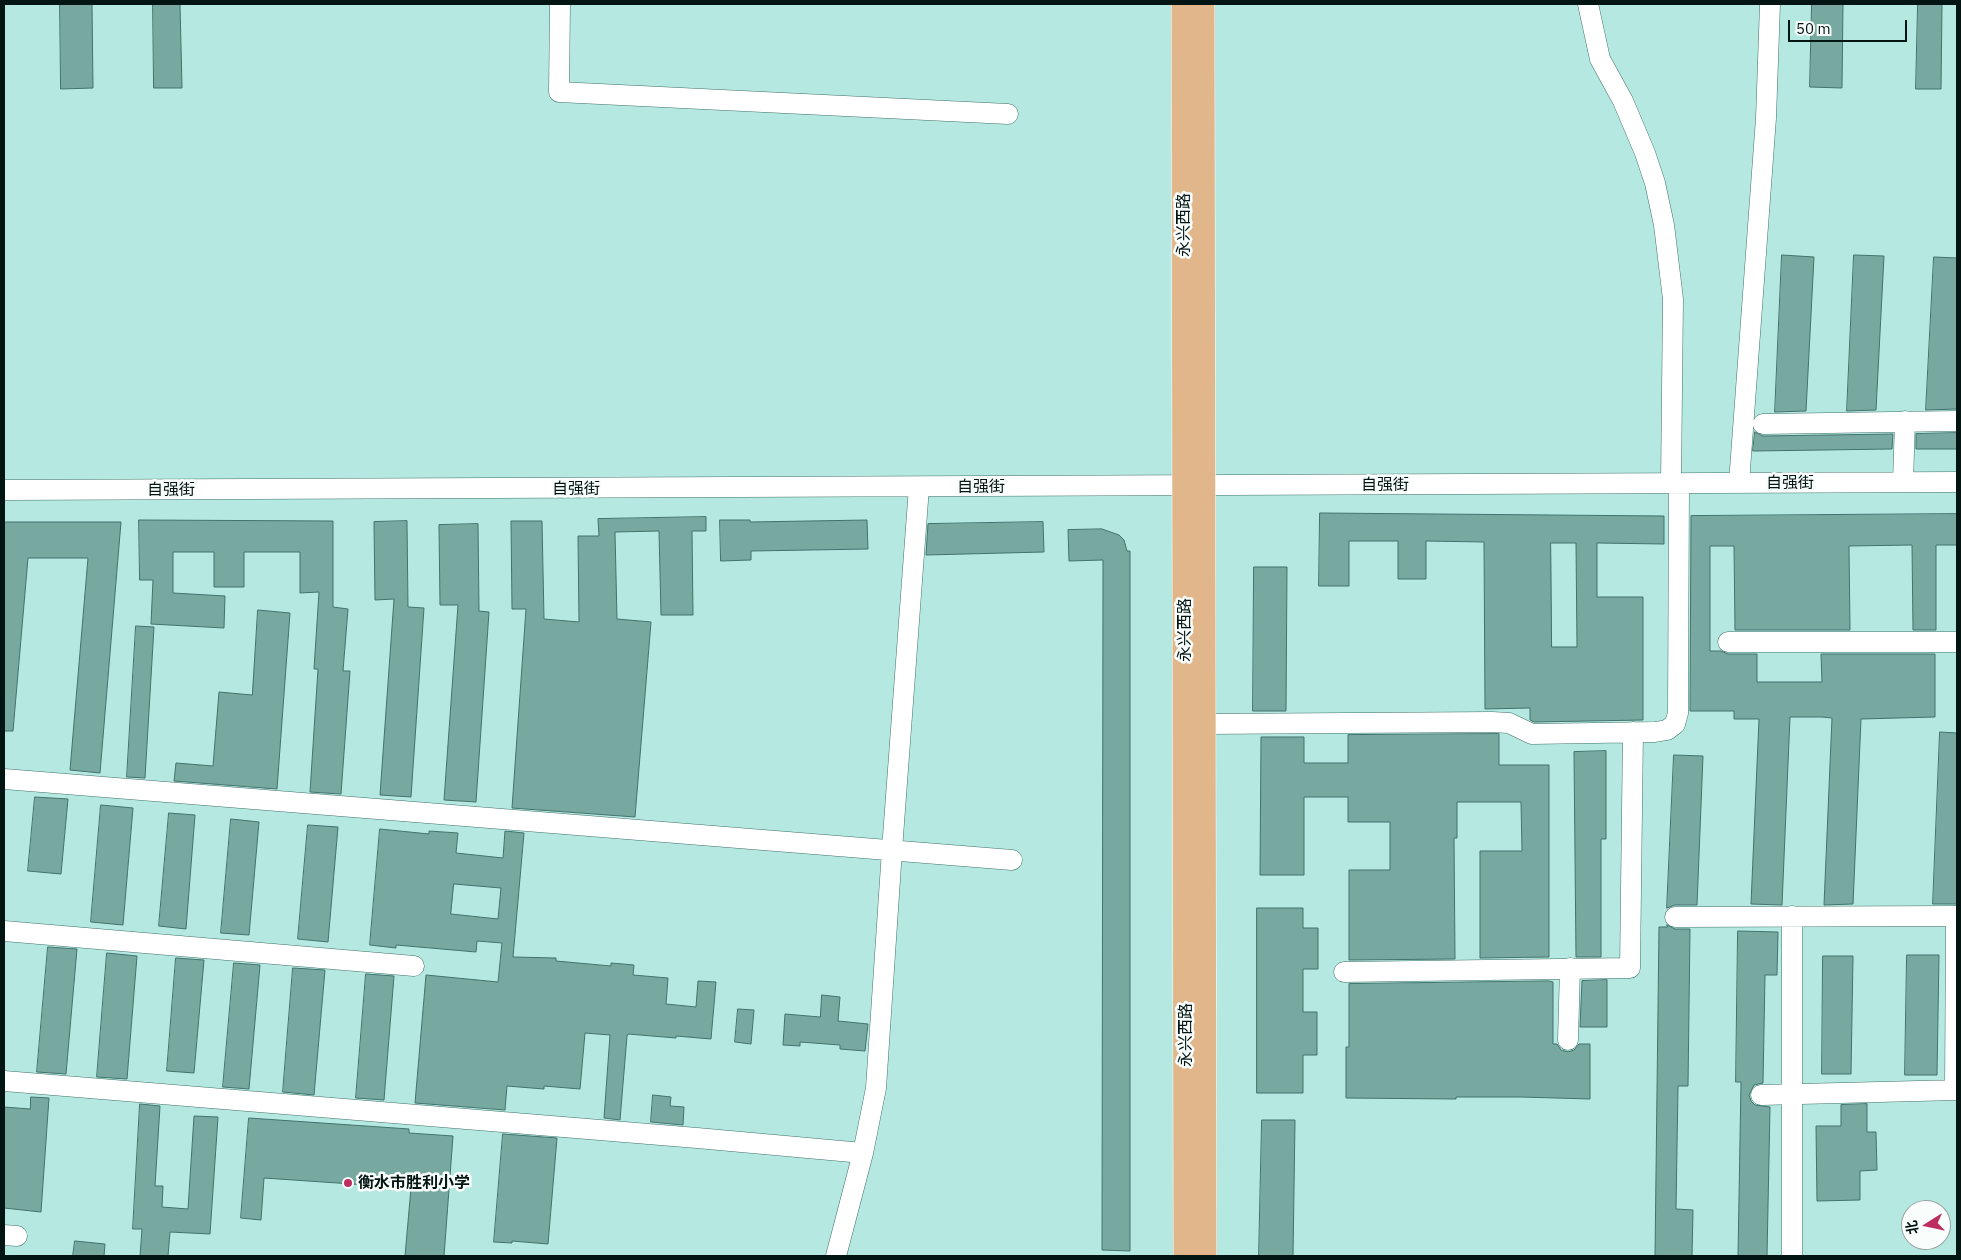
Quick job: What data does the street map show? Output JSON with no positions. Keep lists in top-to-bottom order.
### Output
{
  "streets": {
    "main road": ["永兴西路"],
    "street": ["自强街"]
  },
  "crossings": [
    ["永兴西路", "自强街"]
  ],
  "places": ["衡水市胜利小学"],
  "scale_bar": "50 m",
  "north": "left"
}
